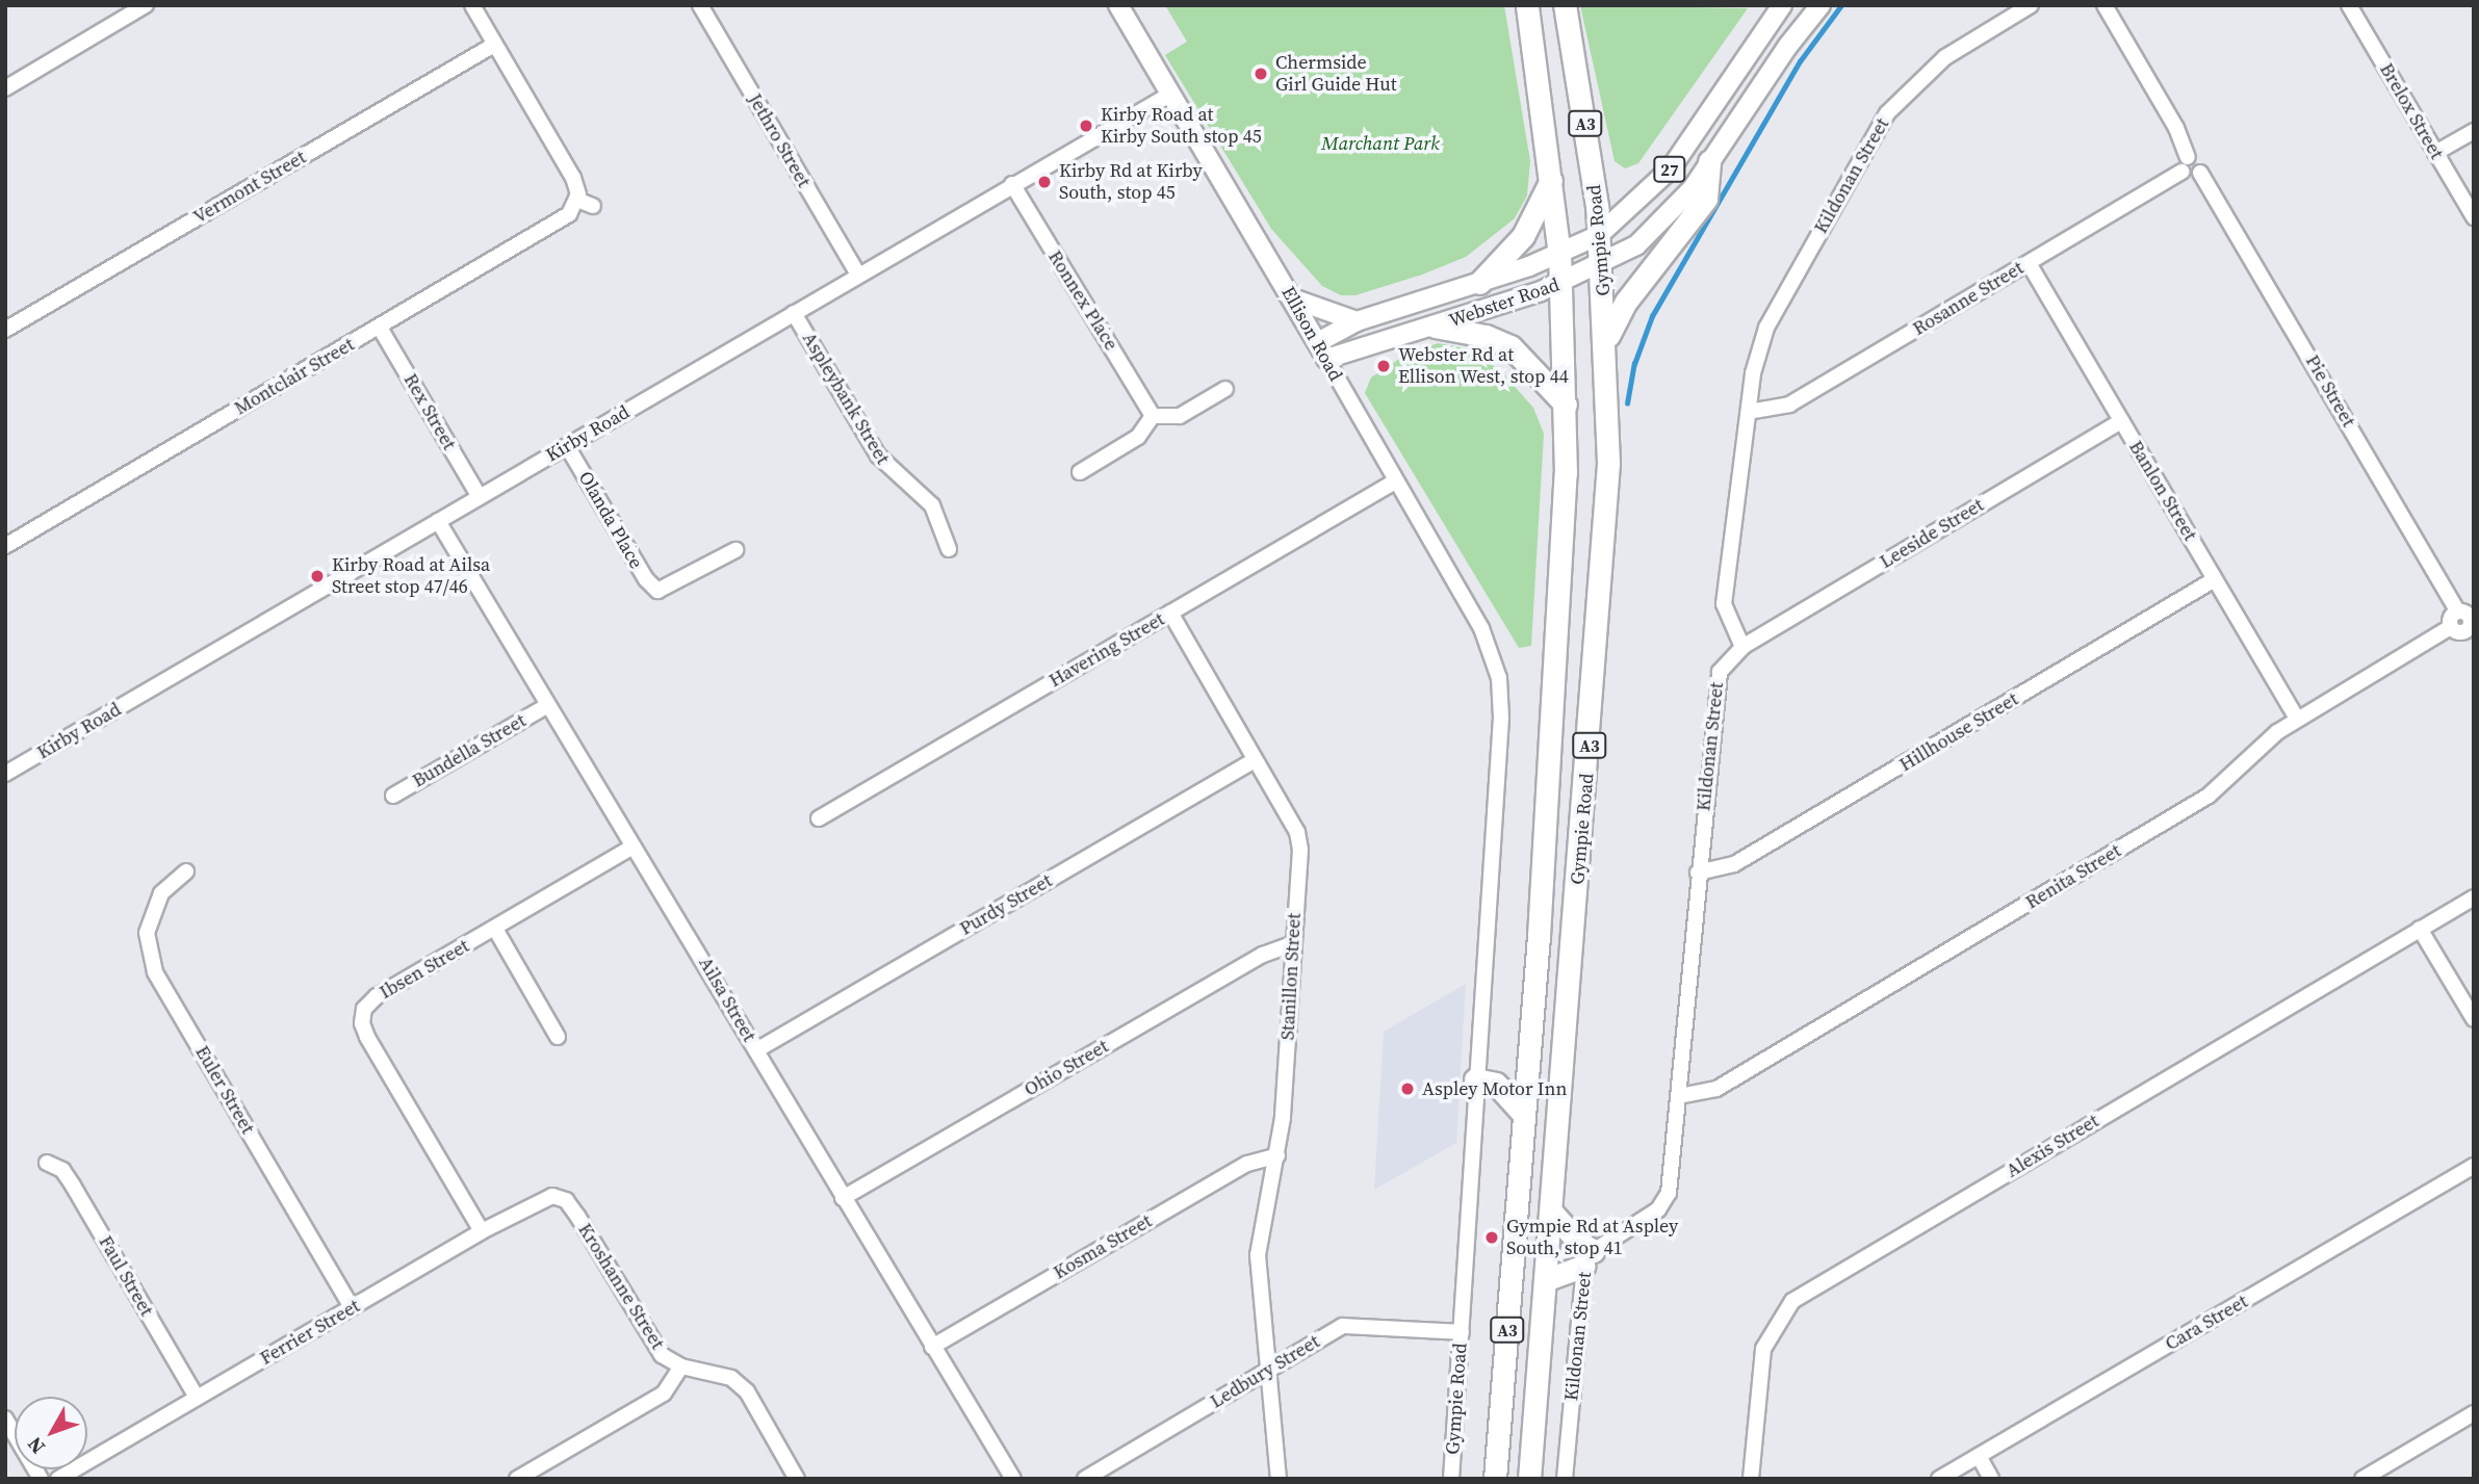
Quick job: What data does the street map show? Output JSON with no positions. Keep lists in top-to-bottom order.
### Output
{
  "streets": {
    "highway": ["A3", "Gympie Road"],
    "main road": ["27", "Webster Road", "Ellison Road"],
    "street": [
      "Brelox Street",
      "Jethro Street",
      "Kildonan Street",
      "Vermont Street",
      "Rosanne Street",
      "Ronnex Place",
      "Montclair Street",
      "Pie Street",
      "Aspleybank Street",
      "Rex Street",
      "Kirby Road",
      "Banlon Street",
      "Olanda Place",
      "Leeside Street",
      "Havering Street",
      "Hillhouse Street",
      "Bundella Street",
      "Renita Street",
      "Purdy Street",
      "Ibsen Street",
      "Stanillon Street",
      "Ailsa Street",
      "Ohio Street",
      "Euler Street",
      "Alexis Street",
      "Kosma Street",
      "Faul Street",
      "Kroshanne Street",
      "Cara Street",
      "Ferrier Street",
      "Ledbury Street"
    ]
  },
  "crossings": [
    ["Jethro Street", "Kirby Road"],
    ["Kildonan Street", "Rosanne Street"],
    ["Kildonan Street", "Leeside Street"],
    ["Kildonan Street", "Hillhouse Street"],
    ["Kildonan Street", "Renita Street"],
    ["Gympie Road", "Webster Road"],
    ["Gympie Road", "Ellison Road"],
    ["Gympie Road", "Ledbury Street"],
    ["Rosanne Street", "Pie Street"],
    ["Rosanne Street", "Banlon Street"],
    ["Ronnex Place", "Kirby Road"],
    ["Webster Road", "Ellison Road"],
    ["Ellison Road", "Kirby Road"],
    ["Ellison Road", "Havering Street"],
    ["Montclair Street", "Rex Street"],
    ["Pie Street", "Renita Street"],
    ["Aspleybank Street", "Kirby Road"],
    ["Rex Street", "Kirby Road"],
    ["Kirby Road", "Olanda Place"],
    ["Kirby Road", "Ailsa Street"],
    ["Banlon Street", "Leeside Street"],
    ["Banlon Street", "Hillhouse Street"],
    ["Banlon Street", "Renita Street"],
    ["Havering Street", "Stanillon Street"],
    ["Bundella Street", "Ailsa Street"],
    ["Purdy Street", "Stanillon Street"],
    ["Purdy Street", "Ailsa Street"],
    ["Ibsen Street", "Ailsa Street"],
    ["Ibsen Street", "Ferrier Street"],
    ["Stanillon Street", "Ohio Street"],
    ["Stanillon Street", "Kosma Street"],
    ["Stanillon Street", "Ledbury Street"],
    ["Ailsa Street", "Ohio Street"],
    ["Ailsa Street", "Kosma Street"],
    ["Euler Street", "Ferrier Street"],
    ["Faul Street", "Ferrier Street"],
    ["Kroshanne Street", "Ferrier Street"]
  ],
  "parks": ["Marchant Park"],
  "places": [
    "Chermside Girl Guide Hut",
    "Kirby Road at Kirby South stop 45",
    "Kirby Rd at Kirby South, stop 45",
    "Webster Rd at Ellison West, stop 44",
    "Kirby Road at Ailsa Street stop 47/46",
    "Aspley Motor Inn",
    "Gympie Rd at Aspley South, stop 41"
  ],
  "north": "bottom left"
}
